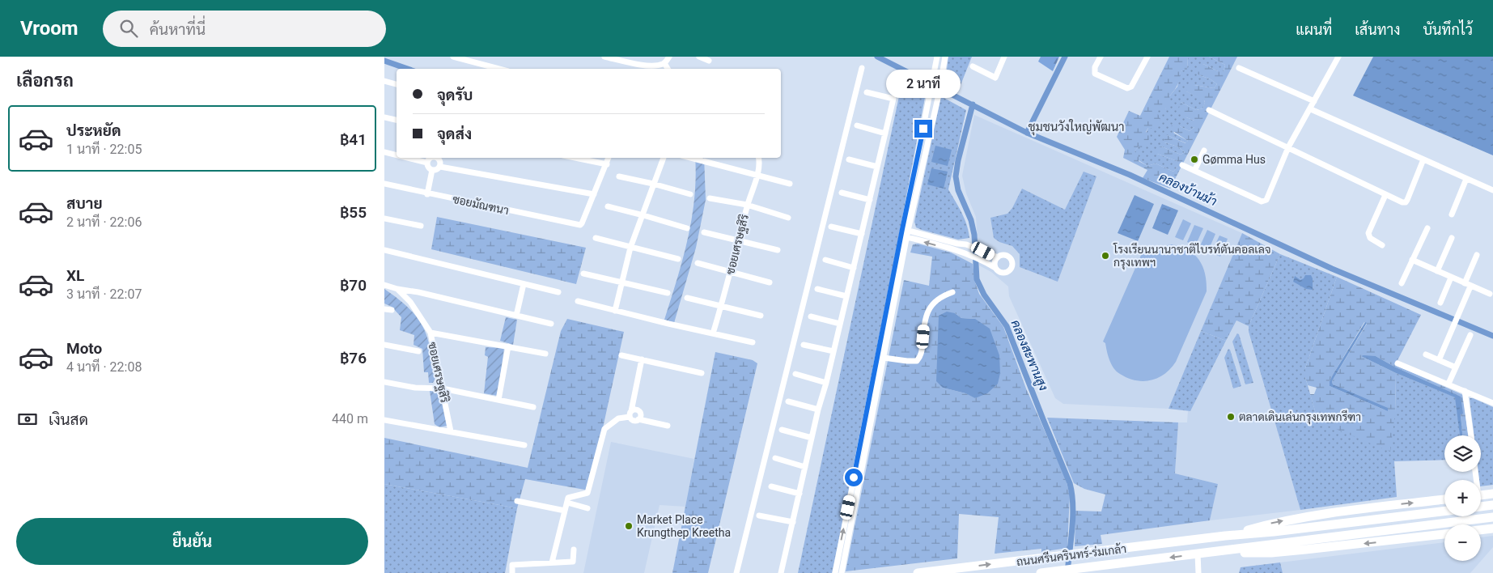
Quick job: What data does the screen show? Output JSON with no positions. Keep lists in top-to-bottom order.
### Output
{
  "streets": {
    "main road": ["ถนนศรีนครินทร์-ร่มเกล้า"],
    "street": ["ซอยมัณฑนา", "ซอยเศรษฐสิริ"]
  },
  "districts": ["ชุมชนวังใหญ่พัฒนา"],
  "water": ["คลองบ้านม้า", "คลองสะพานสูง"],
  "places": [
    "Gømma Hus",
    "โรงเรียนนานาชาติไบรท์ตันคอลเลจ กรุงเทพฯ",
    "ตลาดเดินเล่นกรุงเทพกรีฑา",
    "Market Place Krungthep Kreetha"
  ],
  "page": {
    "header": "Vroom",
    "search": "ค้นหาที่นี่",
    "nav": ["แผนที่", "เส้นทาง", "บันทึกไว้"],
    "heading": "เลือกรถ",
    "banner": ["จุดรับ", "จุดส่ง"],
    "bubble": "2 นาที",
    "list": [
      {
        "name": "ประหยัด",
        "note": "1 นาที · 22:05",
        "value": "฿41"
      },
      {
        "name": "สบาย",
        "note": "2 นาที · 22:06",
        "value": "฿55"
      },
      {
        "name": "XL",
        "note": "3 นาที · 22:07",
        "value": "฿70"
      },
      {
        "name": "Moto",
        "note": "4 นาที · 22:08",
        "value": "฿76"
      }
    ],
    "pay": ["เงินสด", "440 m"],
    "map_buttons": ["+", "−"],
    "buttons": "ยืนยัน"
  }
}
